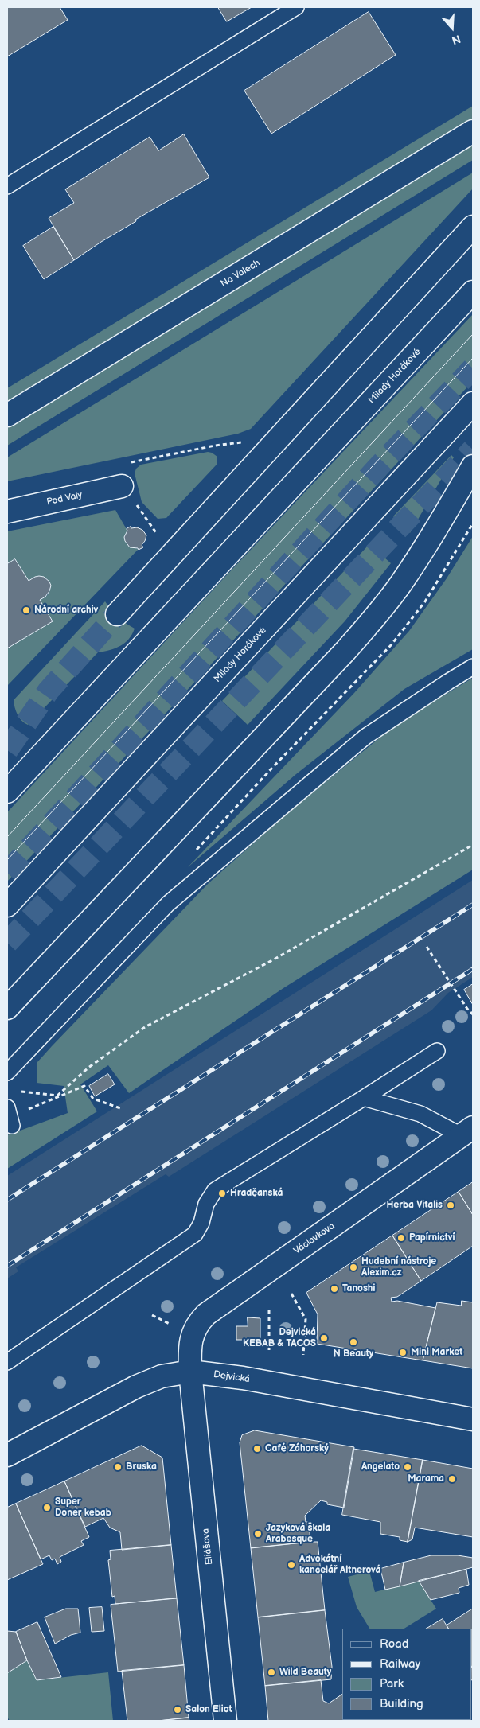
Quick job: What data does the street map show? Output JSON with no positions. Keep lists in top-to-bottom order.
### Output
{
  "streets": {
    "main road": [
      "Na Valech",
      "Milady Horákové",
      "Pod Valy",
      "Václavkova",
      "Dejvická",
      "Eliášova"
    ]
  },
  "crossings": [
    ["Václavkova", "Dejvická"],
    ["Václavkova", "Eliášova"],
    ["Dejvická", "Eliášova"]
  ],
  "places": [
    "Národní archiv",
    "Hradčanská",
    "Herba Vitalis",
    "Papírnictví",
    "Hudební nástroje Alexim.cz",
    "Tanoshi",
    "Dejvická KEBAB & TACOS",
    "N Beauty",
    "Mini Market",
    "Café Záhorský",
    "Bruska",
    "Angelato",
    "Marama",
    "Super Doner kebab",
    "Jazyková škola Arabesque",
    "Advokátní kancelář Altnerová",
    "Wild Beauty",
    "Salon Eliot"
  ],
  "legend": [
    "Road",
    "Railway",
    "Park",
    "Building"
  ],
  "north": "bottom"
}
